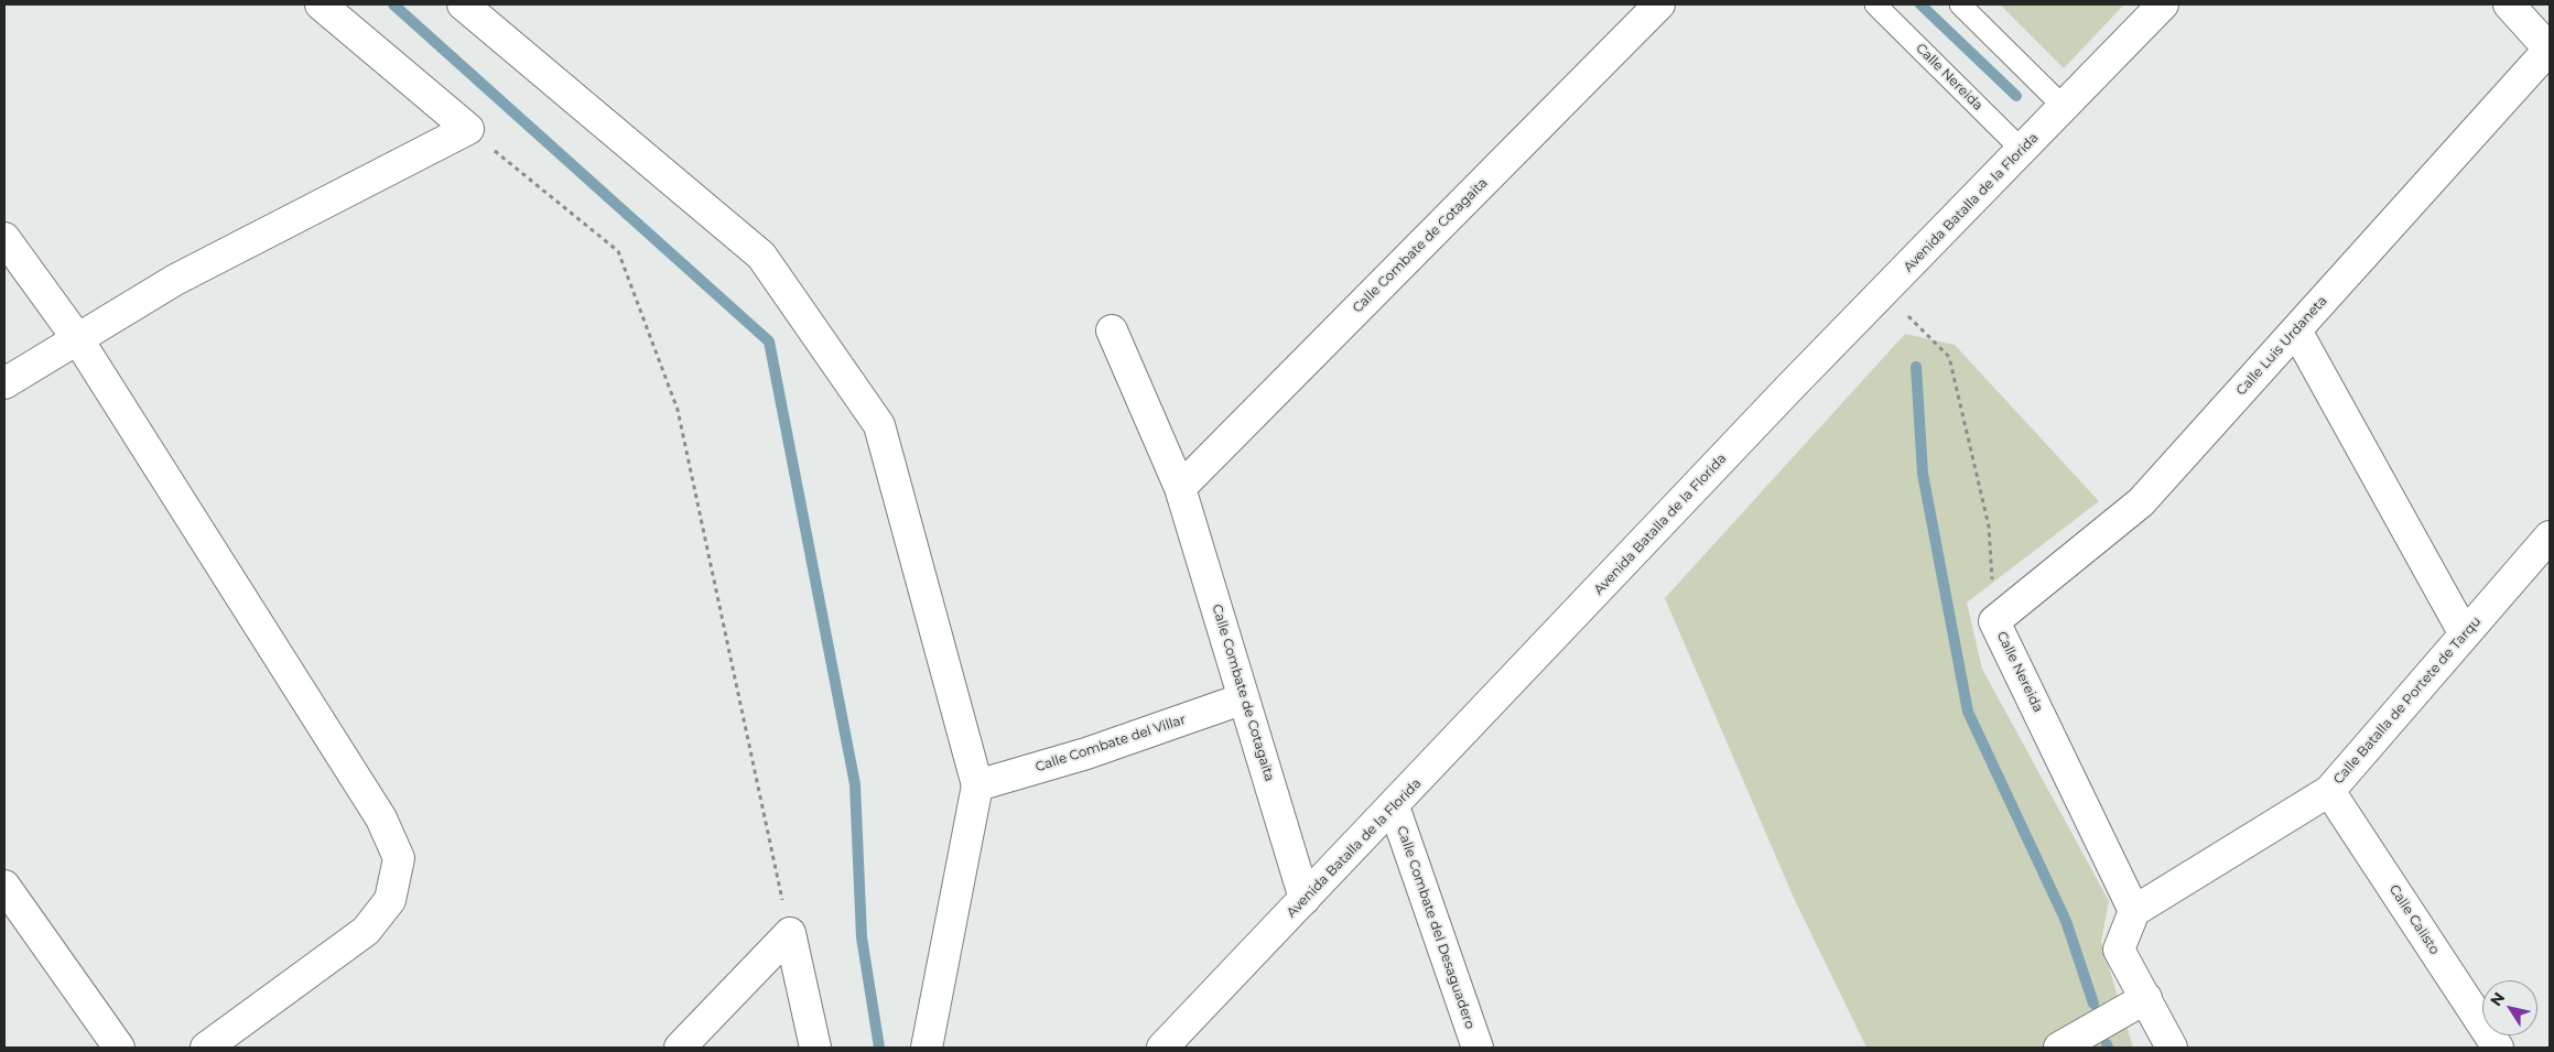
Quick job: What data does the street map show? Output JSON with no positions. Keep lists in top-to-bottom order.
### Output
{
  "streets": {
    "street": [
      "Calle Nereida",
      "Avenida Batalla de la Florida",
      "Calle Combate de Cotagaita",
      "Calle Luis Urdaneta",
      "Calle Batalla de Portete de Tarqu",
      "Calle Combate del Villar",
      "Calle Calisto",
      "Calle Combate del Desaguadero"
    ]
  },
  "crossings": [
    ["Calle Nereida", "Avenida Batalla de la Florida"],
    ["Calle Nereida", "Calle Luis Urdaneta"],
    ["Calle Nereida", "Calle Batalla de Portete de Tarqu"],
    ["Avenida Batalla de la Florida", "Calle Combate de Cotagaita"],
    ["Avenida Batalla de la Florida", "Calle Combate del Desaguadero"],
    ["Calle Combate de Cotagaita", "Calle Combate del Villar"],
    ["Calle Batalla de Portete de Tarqu", "Calle Calisto"]
  ],
  "north": "top left"
}
